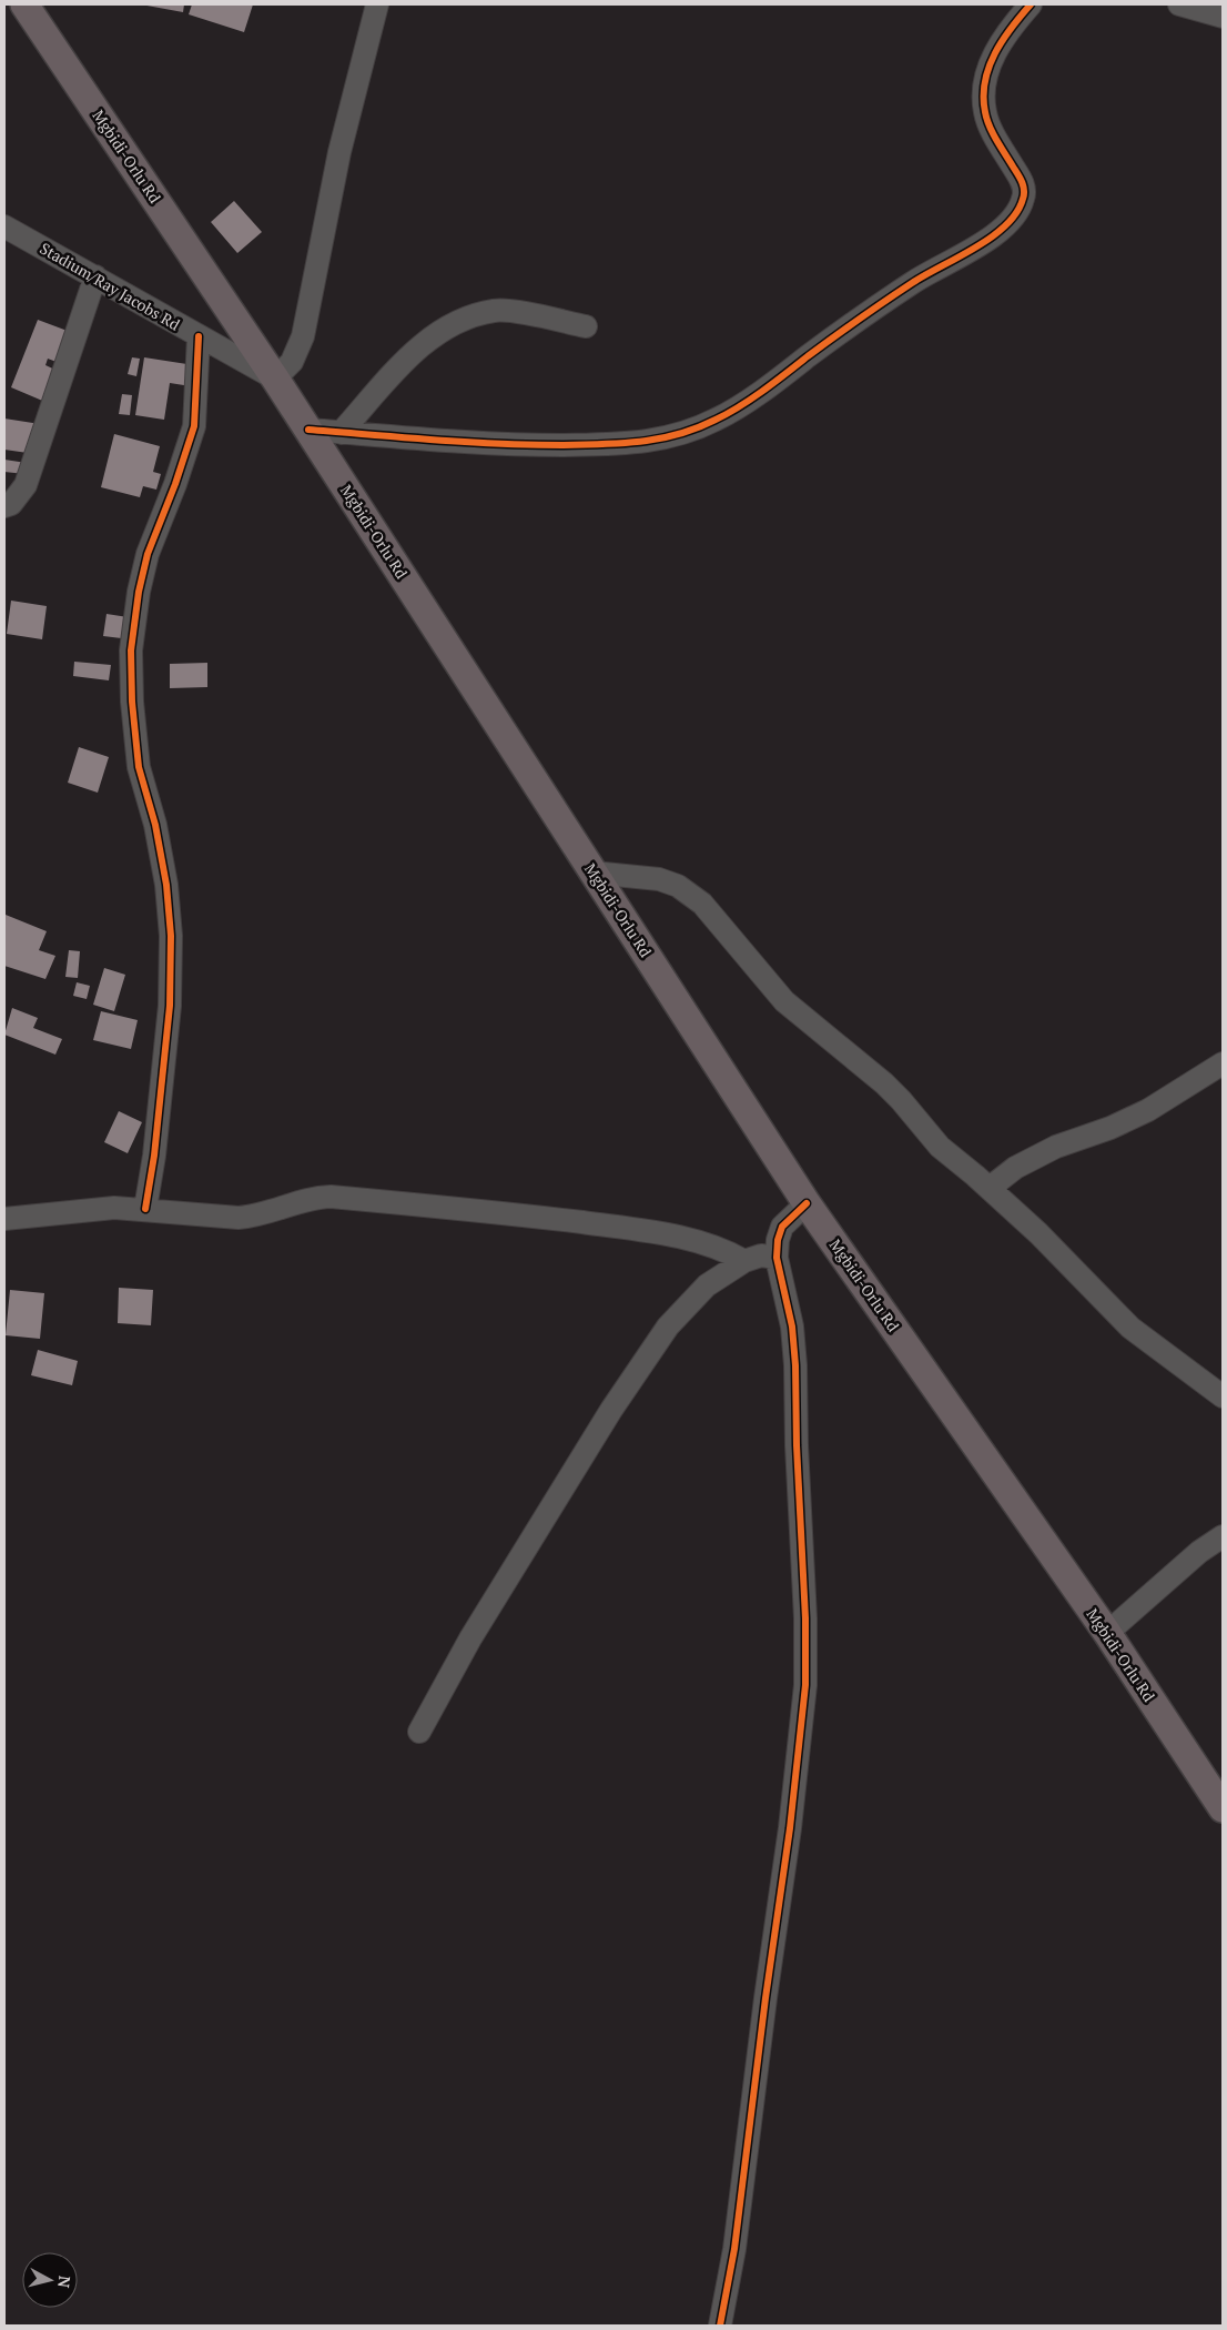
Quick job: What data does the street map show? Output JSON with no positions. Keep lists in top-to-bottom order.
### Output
{
  "streets": {
    "main road": ["Mgbidi-Orlu Rd"],
    "street": ["Stadium/Ray Jacobs Rd"]
  },
  "crossings": [
    ["Mgbidi-Orlu Rd", "Stadium/Ray Jacobs Rd"]
  ],
  "north": "right"
}
